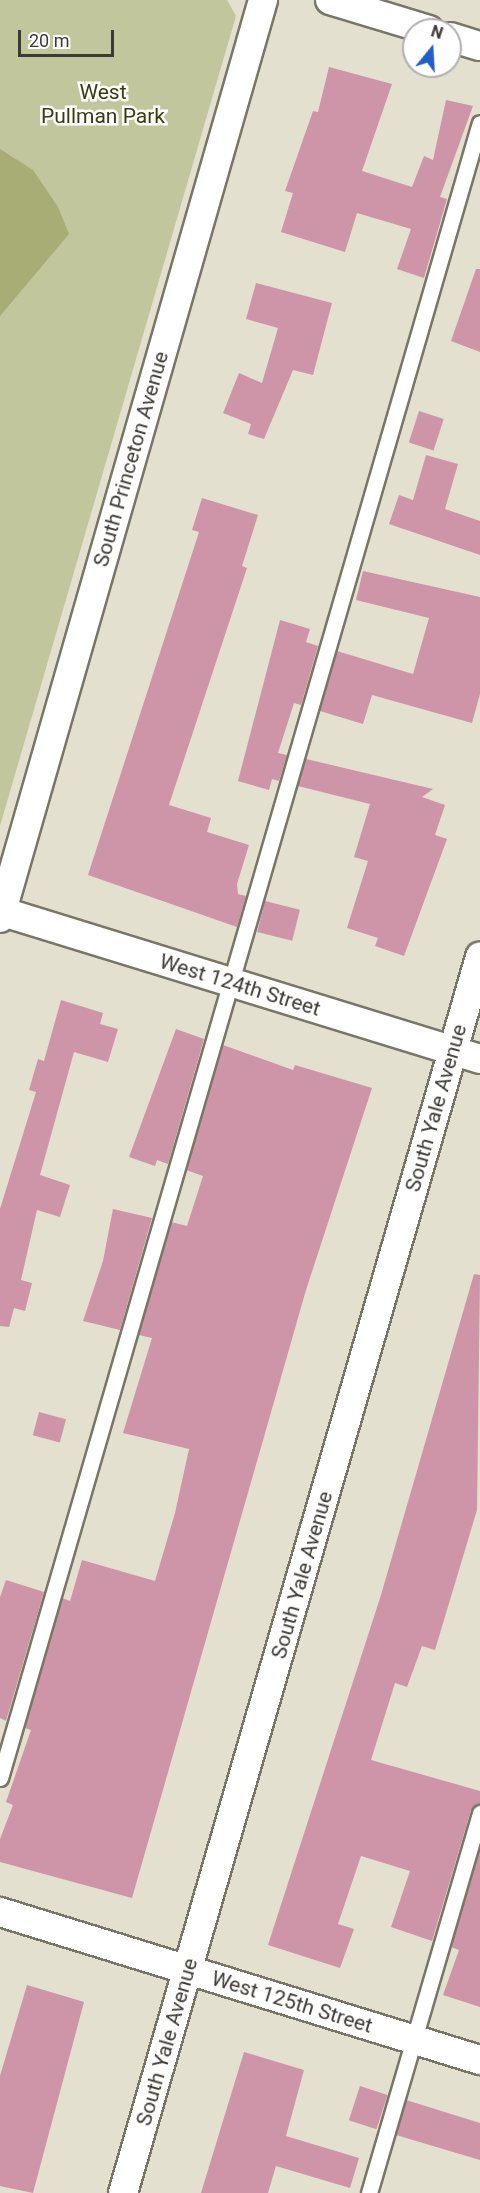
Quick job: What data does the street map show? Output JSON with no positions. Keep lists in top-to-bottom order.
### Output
{
  "streets": {
    "street": [
      "South Princeton Avenue",
      "West 124th Street",
      "South Yale Avenue",
      "West 125th Street"
    ]
  },
  "crossings": [
    ["South Princeton Avenue", "West 124th Street"],
    ["West 124th Street", "South Yale Avenue"],
    ["South Yale Avenue", "West 125th Street"]
  ],
  "parks": ["West Pullman Park"],
  "scale_bar": "20 m",
  "north": "top"
}
